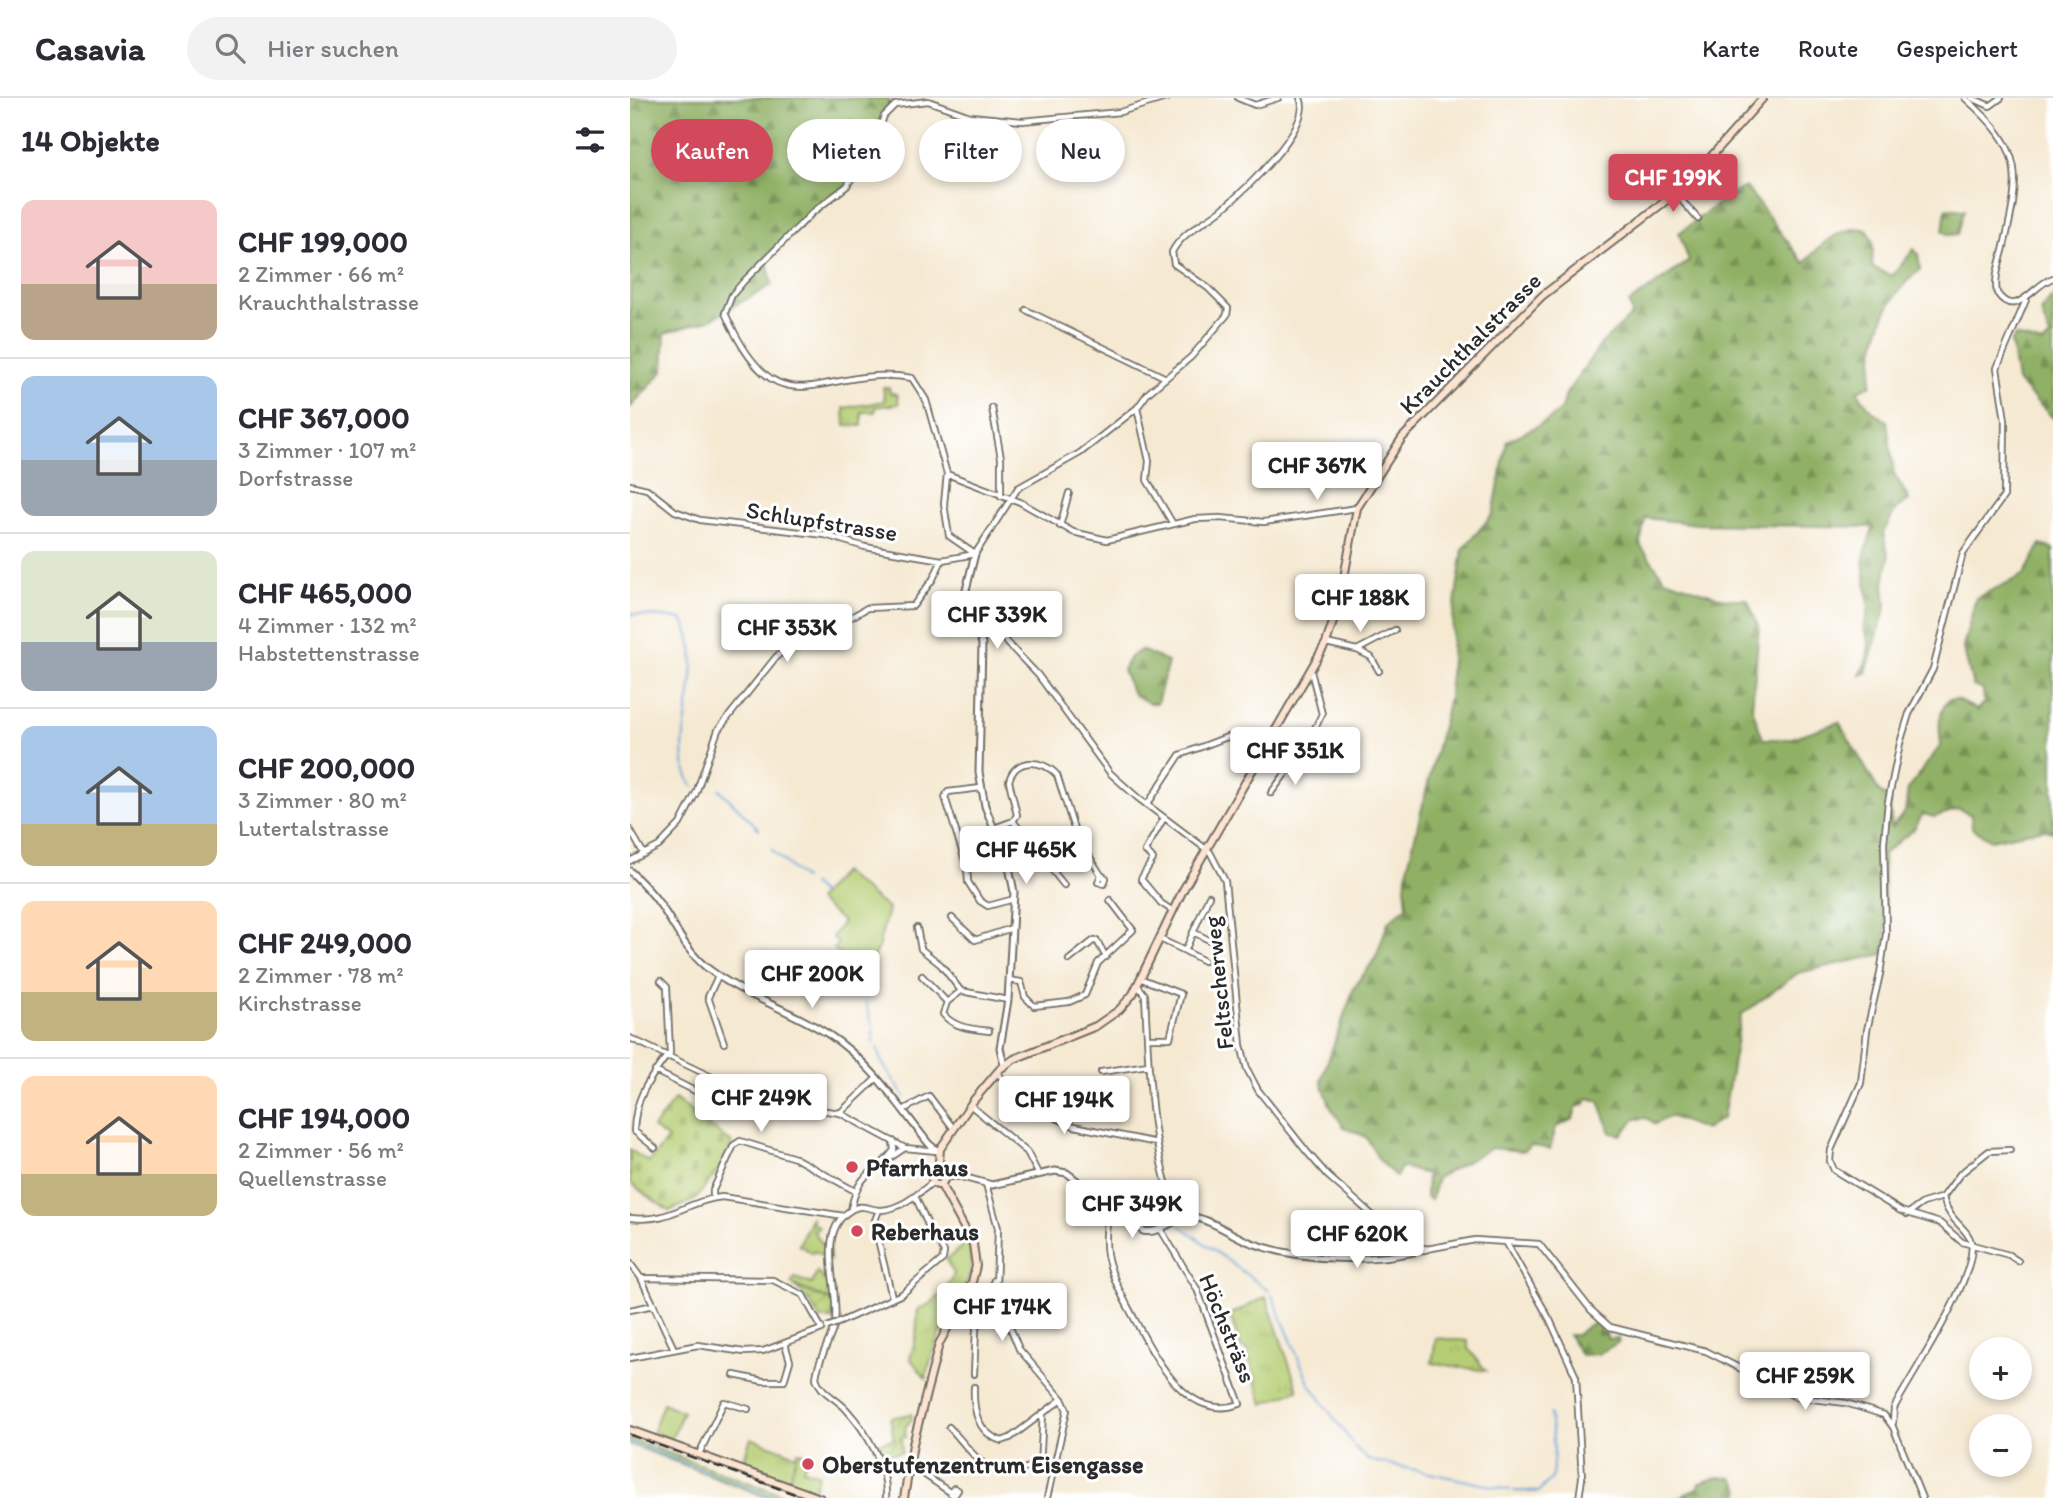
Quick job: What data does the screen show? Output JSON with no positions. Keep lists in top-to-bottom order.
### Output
{
  "streets": {
    "main road": ["Krauchthalstrasse"],
    "street": ["Schlupfstrasse", "Feltscherweg", "Höchsträss"]
  },
  "crossings": [
    ["Krauchthalstrasse", "Feltscherweg"]
  ],
  "places": ["Pfarrhaus", "Reberhaus", "Oberstufenzentrum Eisengasse"],
  "page": {
    "header": "Casavia",
    "search": "Hier suchen",
    "nav": ["Karte", "Route", "Gespeichert"],
    "heading": "14 Objekte",
    "chip": [
      "Kaufen",
      "Mieten",
      "Filter",
      "Neu"
    ],
    "price": [
      "CHF 199K",
      "CHF 367K",
      "CHF 188K",
      "CHF 339K",
      "CHF 353K",
      "CHF 351K",
      "CHF 465K",
      "CHF 200K",
      "CHF 249K",
      "CHF 194K",
      "CHF 349K",
      "CHF 620K",
      "CHF 174K",
      "CHF 259K"
    ],
    "list": [
      {
        "name": "CHF 199,000",
        "note": "2 Zimmer · 66 m² · Krauchthalstrasse"
      },
      {
        "name": "CHF 367,000",
        "note": "3 Zimmer · 107 m² · Dorfstrasse"
      },
      {
        "name": "CHF 465,000",
        "note": "4 Zimmer · 132 m² · Habstettenstrasse"
      },
      {
        "name": "CHF 200,000",
        "note": "3 Zimmer · 80 m² · Lutertalstrasse"
      },
      {
        "name": "CHF 249,000",
        "note": "2 Zimmer · 78 m² · Kirchstrasse"
      },
      {
        "name": "CHF 194,000",
        "note": "2 Zimmer · 56 m² · Quellenstrasse"
      }
    ],
    "map_buttons": ["+", "−"]
  }
}
